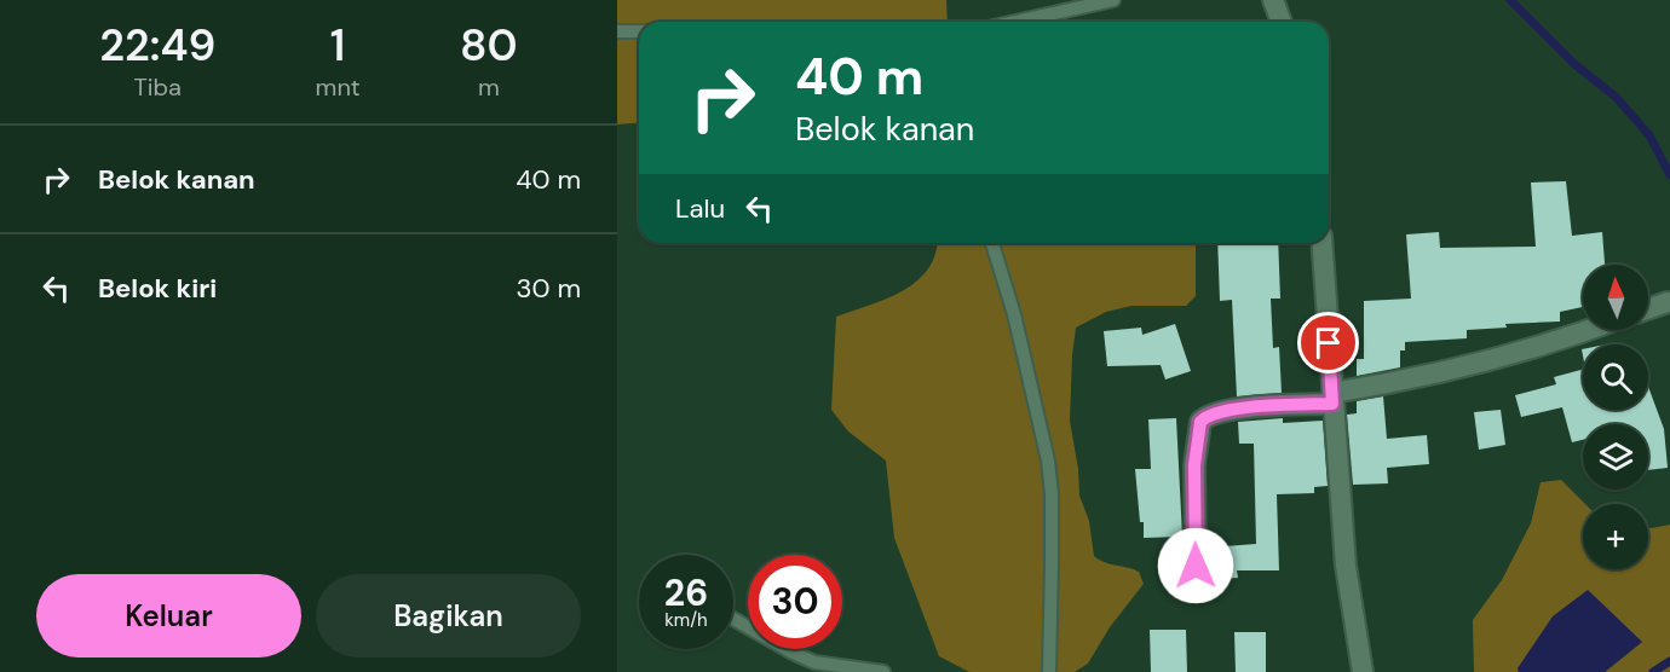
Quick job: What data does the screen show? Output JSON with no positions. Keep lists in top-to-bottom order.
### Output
{
  "north": "top",
  "page": {
    "eta": [
      "22:49",
      "Tiba",
      "1",
      "mnt",
      "80",
      "m"
    ],
    "turn": ["40 m", "Belok kanan"],
    "list": [
      {
        "name": "Belok kanan",
        "value": "40 m"
      },
      {
        "name": "Belok kiri",
        "value": "30 m"
      }
    ],
    "then": "Lalu",
    "map_buttons": "+",
    "speed": "26 km/h",
    "limit": "30",
    "buttons": ["Keluar", "Bagikan"]
  }
}
